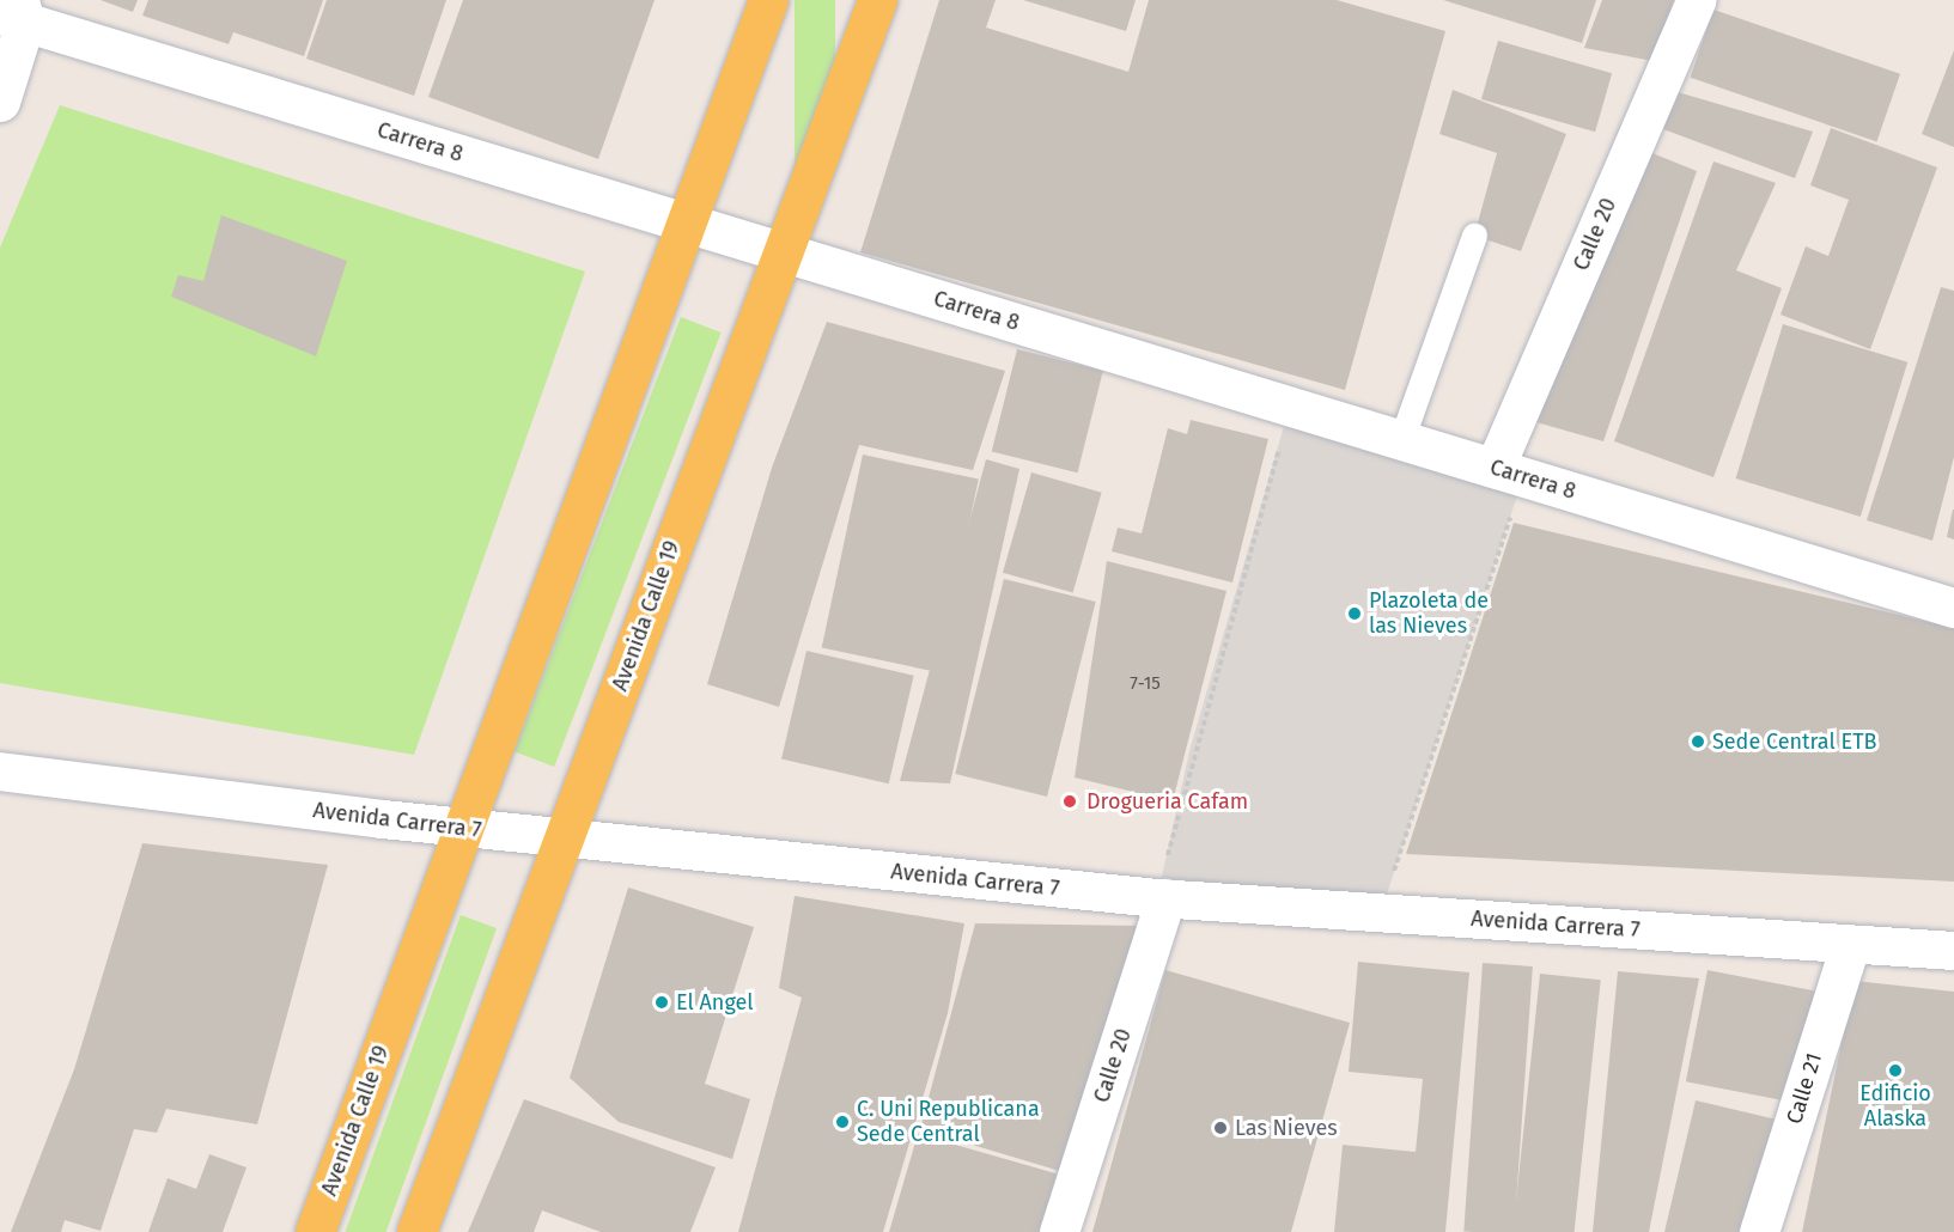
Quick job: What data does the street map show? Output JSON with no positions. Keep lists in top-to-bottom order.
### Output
{
  "streets": {
    "main road": ["Avenida Calle 19"],
    "street": [
      "Carrera 8",
      "Calle 20",
      "Avenida Carrera 7",
      "Calle 21"
    ]
  },
  "crossings": [
    ["Carrera 8", "Calle 20"],
    ["Carrera 8", "Avenida Calle 19"],
    ["Calle 20", "Avenida Carrera 7"],
    ["Avenida Calle 19", "Avenida Carrera 7"],
    ["Avenida Carrera 7", "Calle 21"]
  ],
  "places": [
    "Plazoleta de las Nieves",
    "Sede Central ETB",
    "Drogueria Cafam",
    "El Angel",
    "Edificio Alaska",
    "C. Uni Republicana Sede Central",
    "Las Nieves"
  ],
  "house_numbers": ["7-15"]
}
